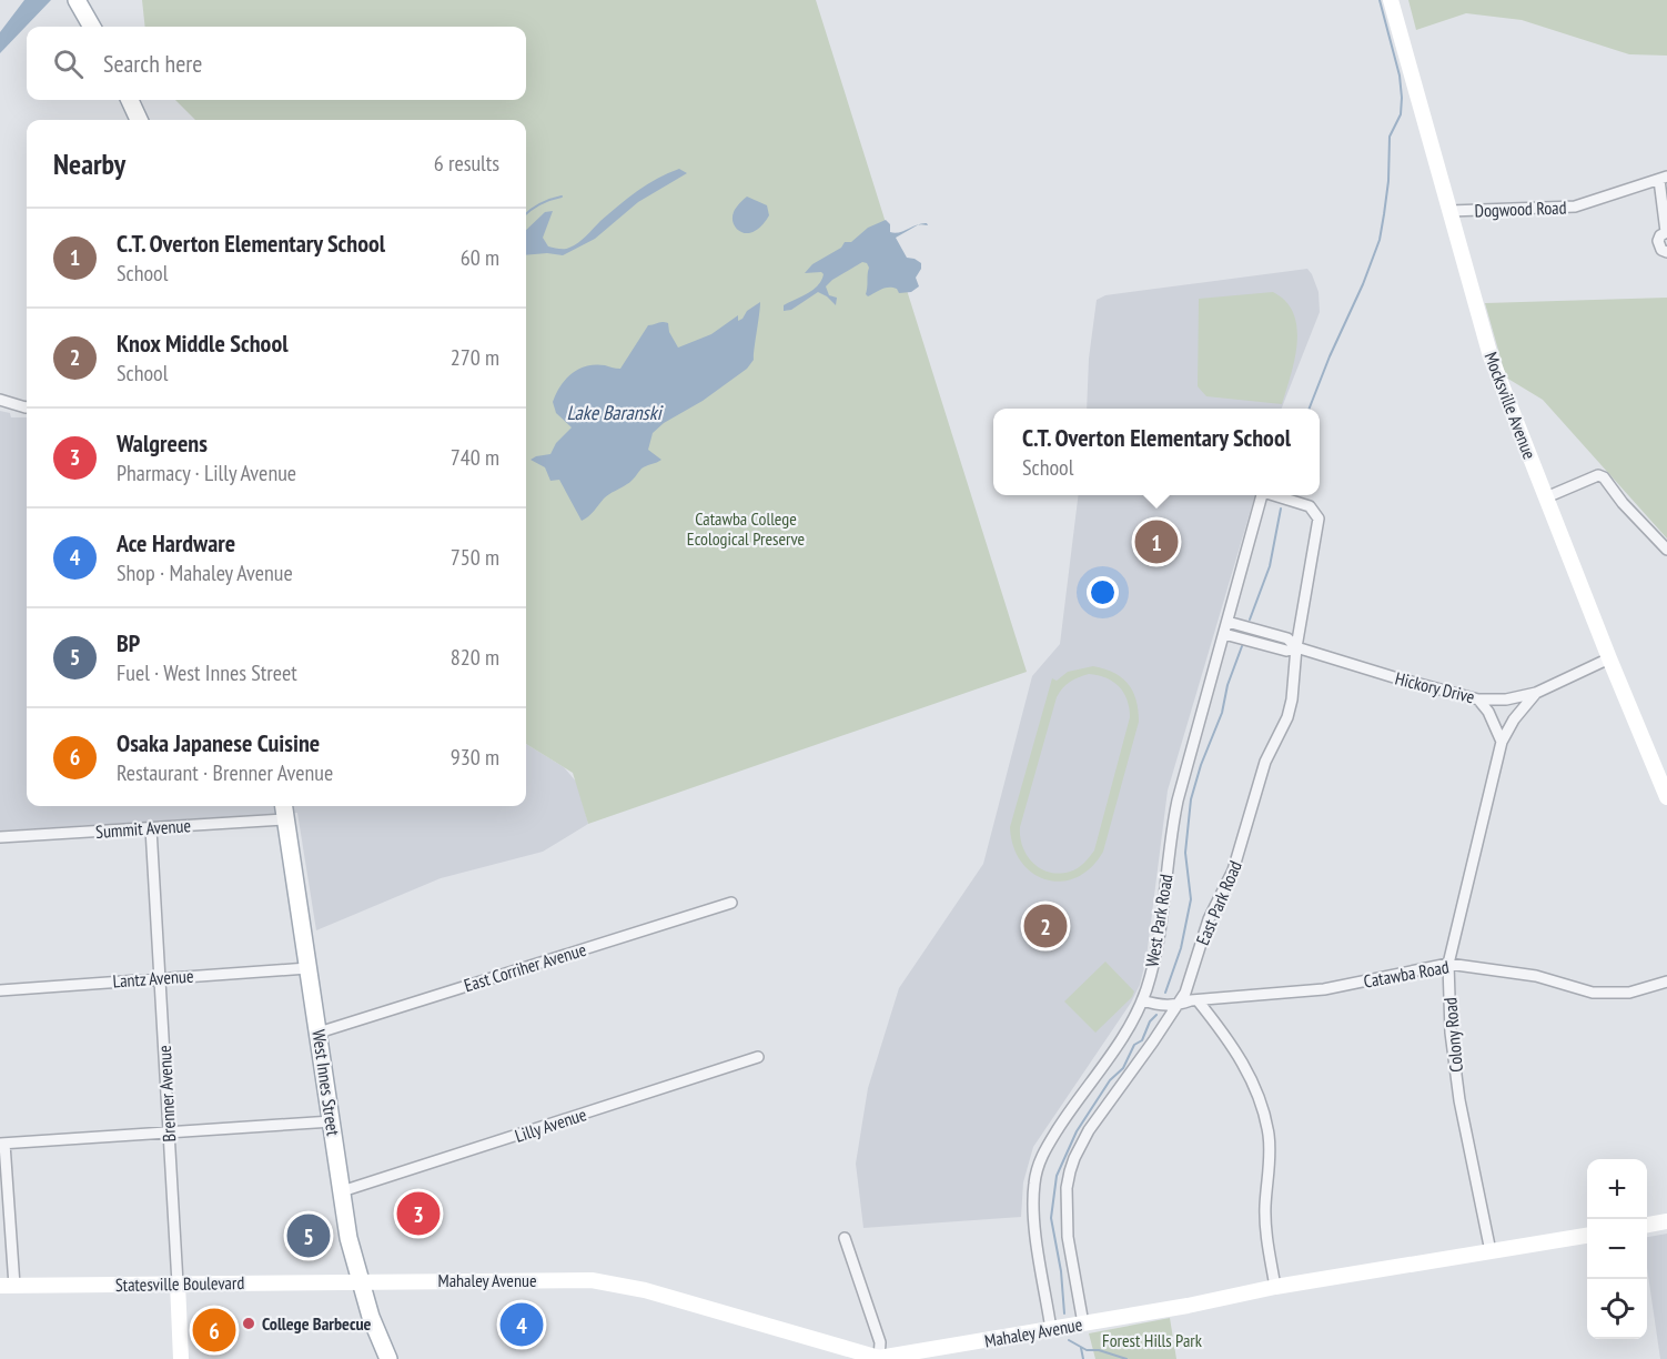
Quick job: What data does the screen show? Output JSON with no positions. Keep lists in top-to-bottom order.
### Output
{
  "streets": {
    "main road": ["West Innes Street"],
    "street": [
      "Dogwood Road",
      "Mocksville Avenue",
      "Hickory Drive",
      "Summit Avenue",
      "East Park Road",
      "West Park Road",
      "East Corriher Avenue",
      "Catawba Road",
      "Lantz Avenue",
      "Colony Road",
      "Brenner Avenue",
      "Lilly Avenue",
      "Mahaley Avenue",
      "Statesville Boulevard"
    ]
  },
  "crossings": [
    ["Dogwood Road", "Mocksville Avenue"],
    ["Mocksville Avenue", "Hickory Drive"],
    ["Hickory Drive", "East Park Road"],
    ["Hickory Drive", "West Park Road"],
    ["Hickory Drive", "Colony Road"],
    ["Summit Avenue", "West Innes Street"],
    ["Summit Avenue", "Brenner Avenue"],
    ["East Park Road", "Catawba Road"],
    ["East Park Road", "Mahaley Avenue"],
    ["West Park Road", "Catawba Road"],
    ["West Park Road", "Mahaley Avenue"],
    ["East Corriher Avenue", "West Innes Street"],
    ["Catawba Road", "Colony Road"],
    ["Lantz Avenue", "West Innes Street"],
    ["Lantz Avenue", "Brenner Avenue"],
    ["Colony Road", "Mahaley Avenue"],
    ["West Innes Street", "Lilly Avenue"],
    ["West Innes Street", "Mahaley Avenue"],
    ["West Innes Street", "Statesville Boulevard"],
    ["Brenner Avenue", "Statesville Boulevard"],
    ["Mahaley Avenue", "Statesville Boulevard"]
  ],
  "water": ["Lake Baranski"],
  "parks": ["Catawba College Ecological Preserve", "Forest Hills Park"],
  "places": ["College Barbecue"],
  "page": {
    "search": "Search here",
    "heading": ["Nearby", "6 results"],
    "list": [
      {
        "mark": "1",
        "name": "C.T. Overton Elementary School",
        "note": "School",
        "value": "60 m"
      },
      {
        "mark": "2",
        "name": "Knox Middle School",
        "note": "School",
        "value": "270 m"
      },
      {
        "mark": "3",
        "name": "Walgreens",
        "note": "Pharmacy · Lilly Avenue",
        "value": "740 m"
      },
      {
        "mark": "4",
        "name": "Ace Hardware",
        "note": "Shop · Mahaley Avenue",
        "value": "750 m"
      },
      {
        "mark": "5",
        "name": "BP",
        "note": "Fuel · West Innes Street",
        "value": "820 m"
      },
      {
        "mark": "6",
        "name": "Osaka Japanese Cuisine",
        "note": "Restaurant · Brenner Avenue",
        "value": "930 m"
      }
    ],
    "popup": ["C.T. Overton Elementary School", "School"],
    "pins": [
      "1",
      "2",
      "3",
      "5",
      "4",
      "6"
    ],
    "map_buttons": ["+", "−"]
  }
}
